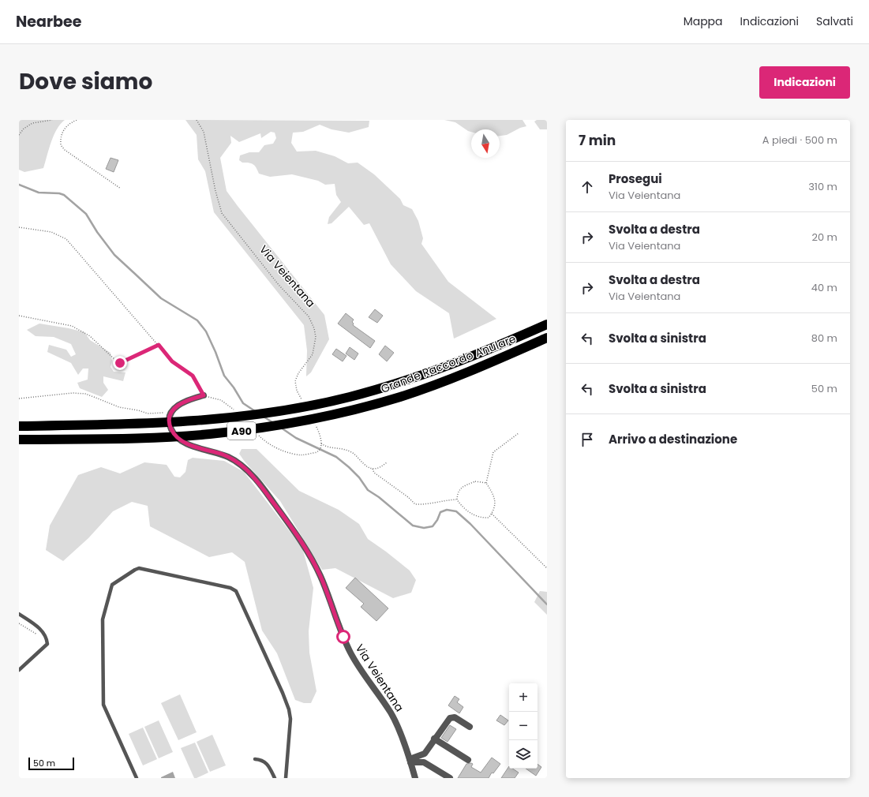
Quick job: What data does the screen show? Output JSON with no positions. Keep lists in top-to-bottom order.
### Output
{
  "streets": {
    "highway": ["Grande Raccordo Anulare", "A90"],
    "street": ["Via Veientana"]
  },
  "scale_bar": "50 m",
  "north": "bottom",
  "page": {
    "header": "Nearbee",
    "nav": ["Mappa", "Indicazioni", "Salvati"],
    "title": "Dove siamo",
    "buttons": "Indicazioni",
    "heading": ["7 min", "A piedi · 500 m"],
    "list": [
      ["Prosegui", "Via Veientana", "310 m"],
      ["Svolta a destra", "Via Veientana", "20 m"],
      ["Svolta a destra", "Via Veientana", "40 m"],
      ["Svolta a sinistra", "80 m"],
      ["Svolta a sinistra", "50 m"],
      "Arrivo a destinazione"
    ],
    "map_buttons": ["+", "−"],
    "scale": "50 m"
  }
}
